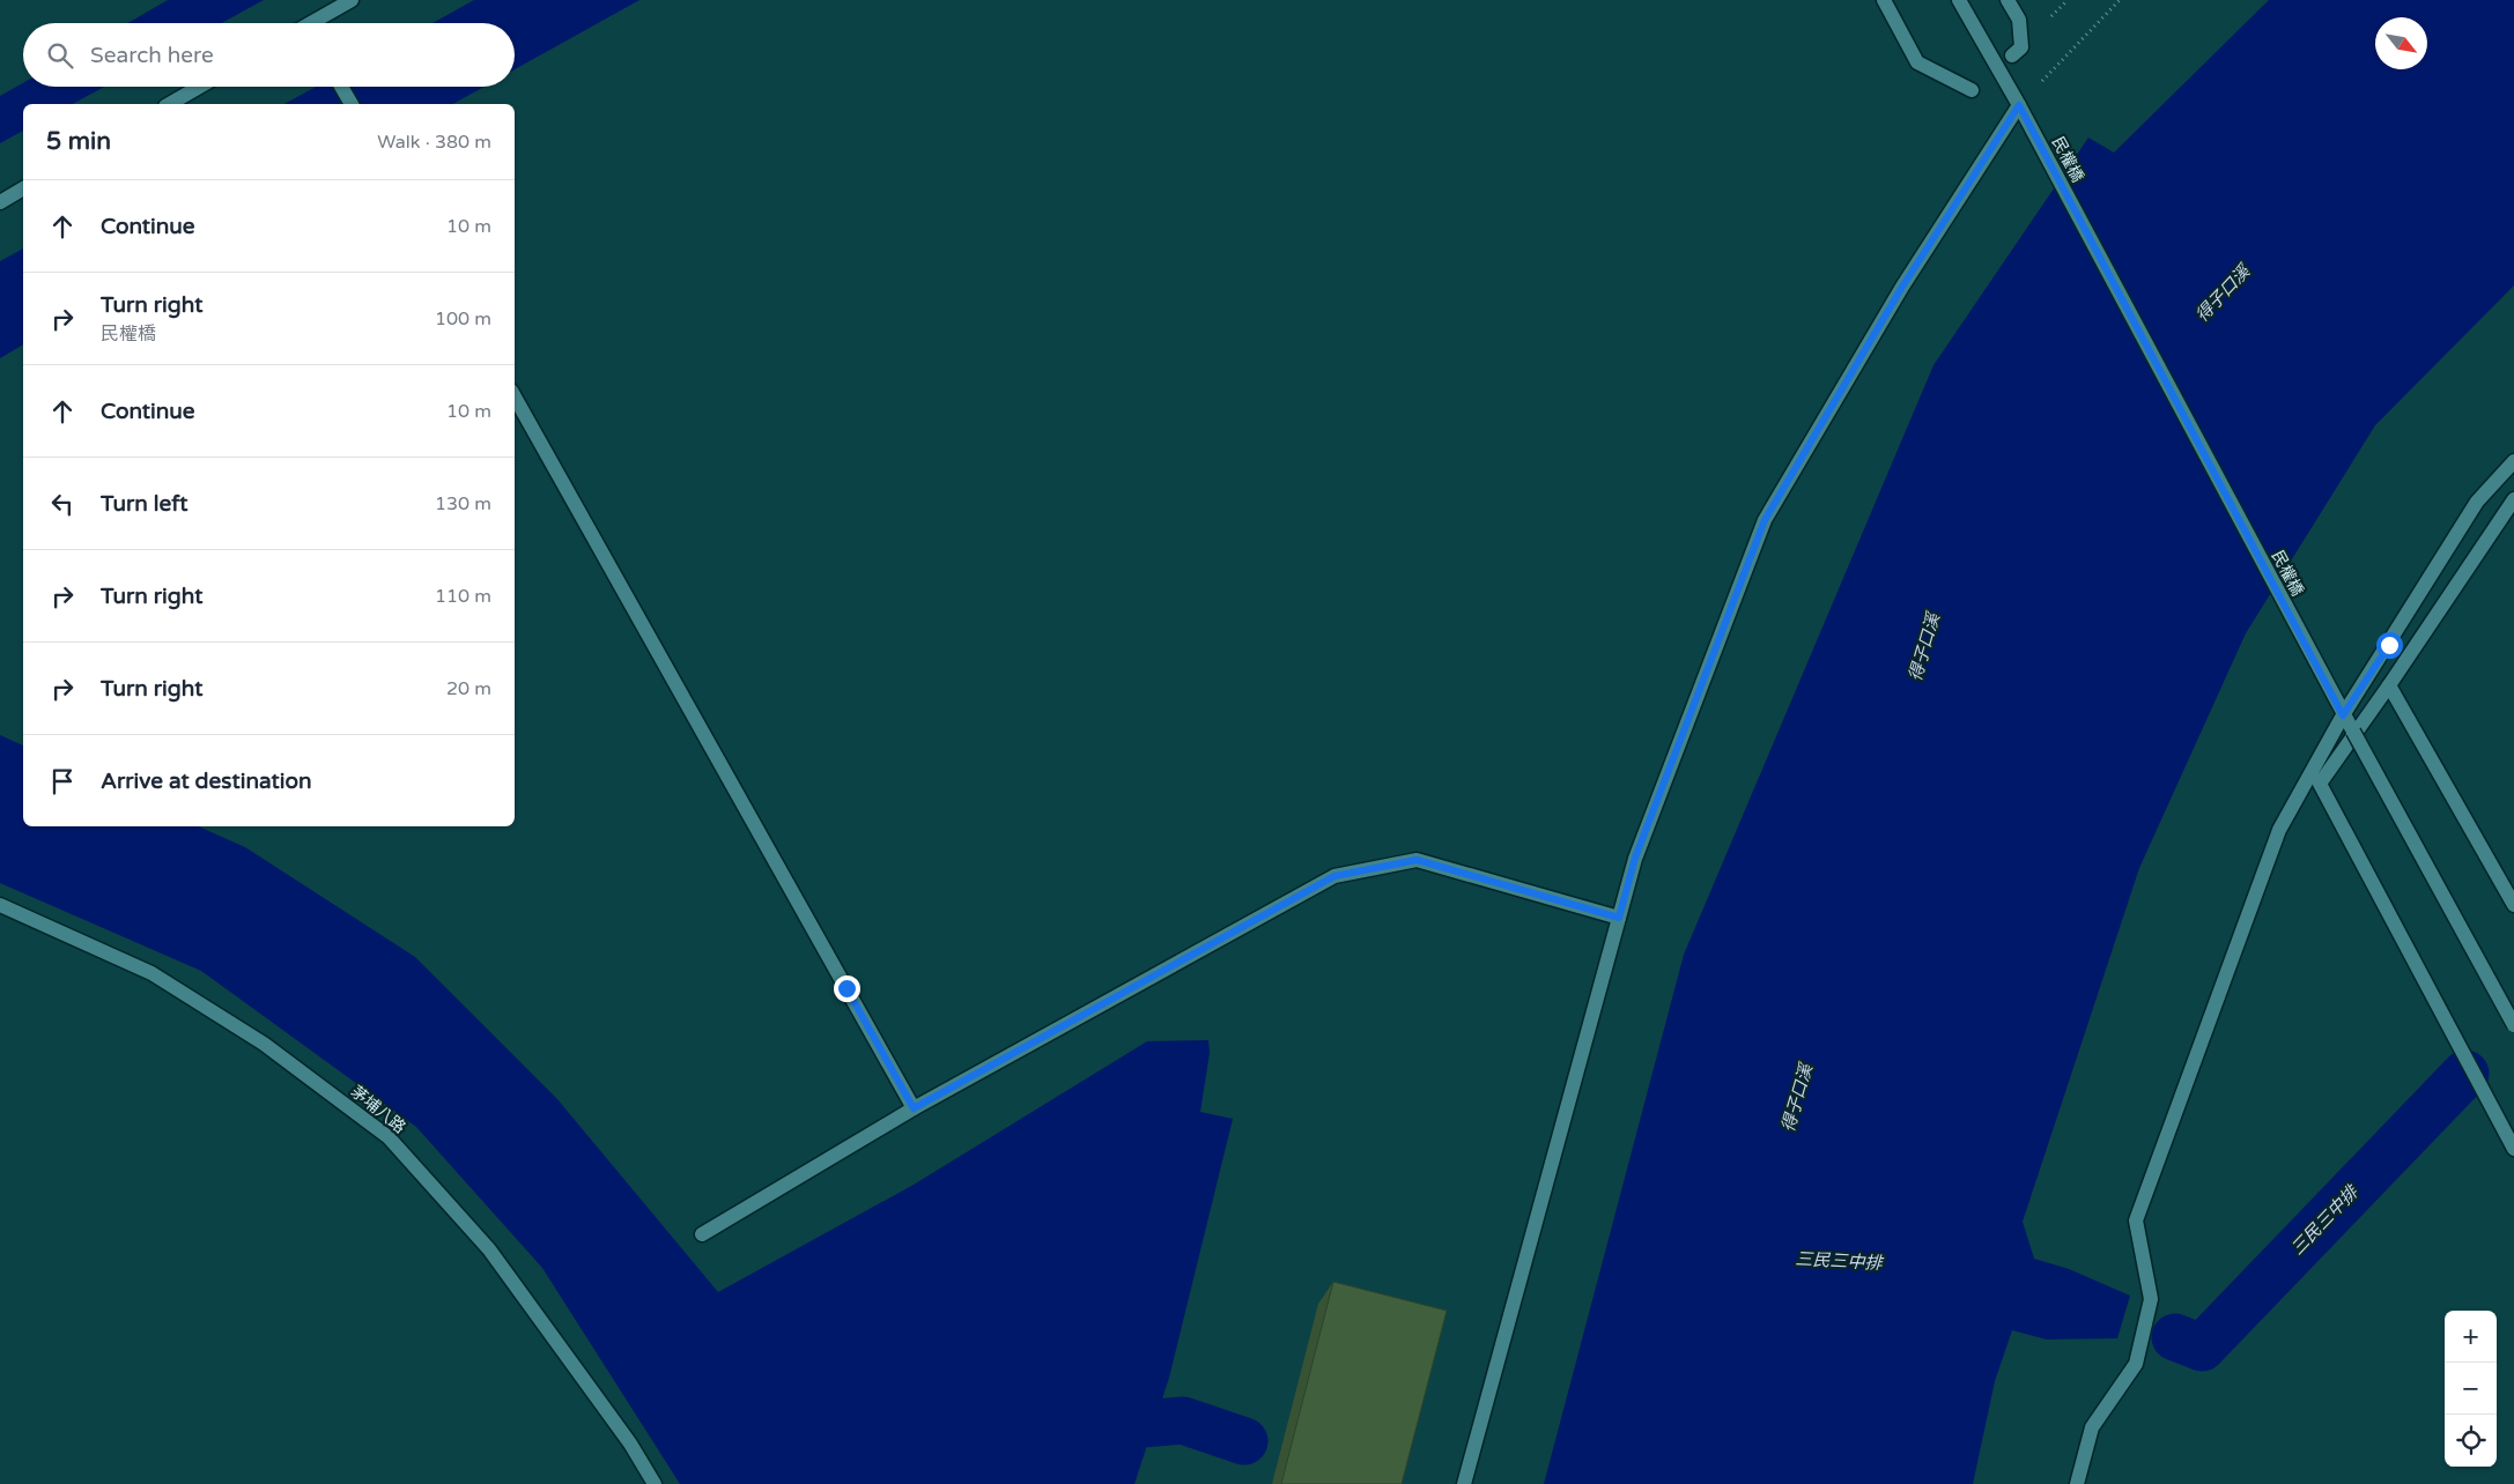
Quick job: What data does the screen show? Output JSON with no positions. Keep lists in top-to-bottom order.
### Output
{
  "streets": {
    "street": ["民權橋", "茅埔八路"]
  },
  "water": ["得子口溪", "三民三中排"],
  "north": "bottom right",
  "page": {
    "search": "Search here",
    "heading": ["5 min", "Walk · 380 m"],
    "list": [
      ["Continue", "10 m"],
      ["Turn right", "民權橋", "100 m"],
      ["Continue", "10 m"],
      ["Turn left", "130 m"],
      ["Turn right", "110 m"],
      ["Turn right", "20 m"],
      "Arrive at destination"
    ],
    "map_buttons": ["+", "−"]
  }
}
